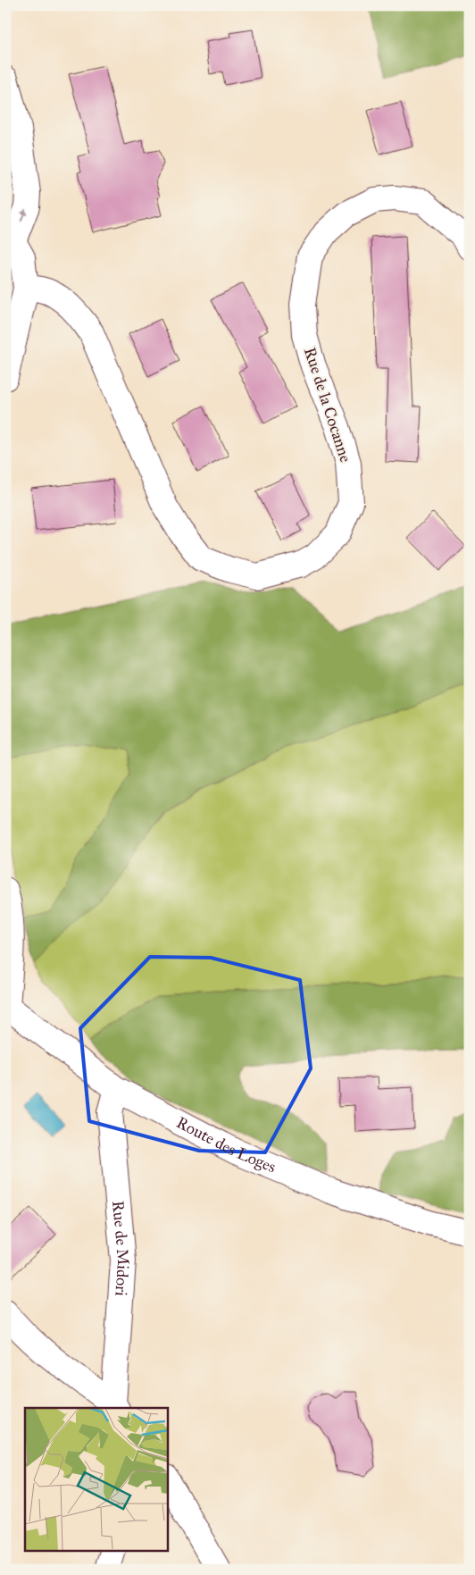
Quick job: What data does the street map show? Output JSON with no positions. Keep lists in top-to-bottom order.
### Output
{
  "streets": {
    "street": ["Rue de la Cocanne", "Route des Loges", "Rue de Midori"]
  },
  "crossings": [
    ["Route des Loges", "Rue de Midori"]
  ]
}
